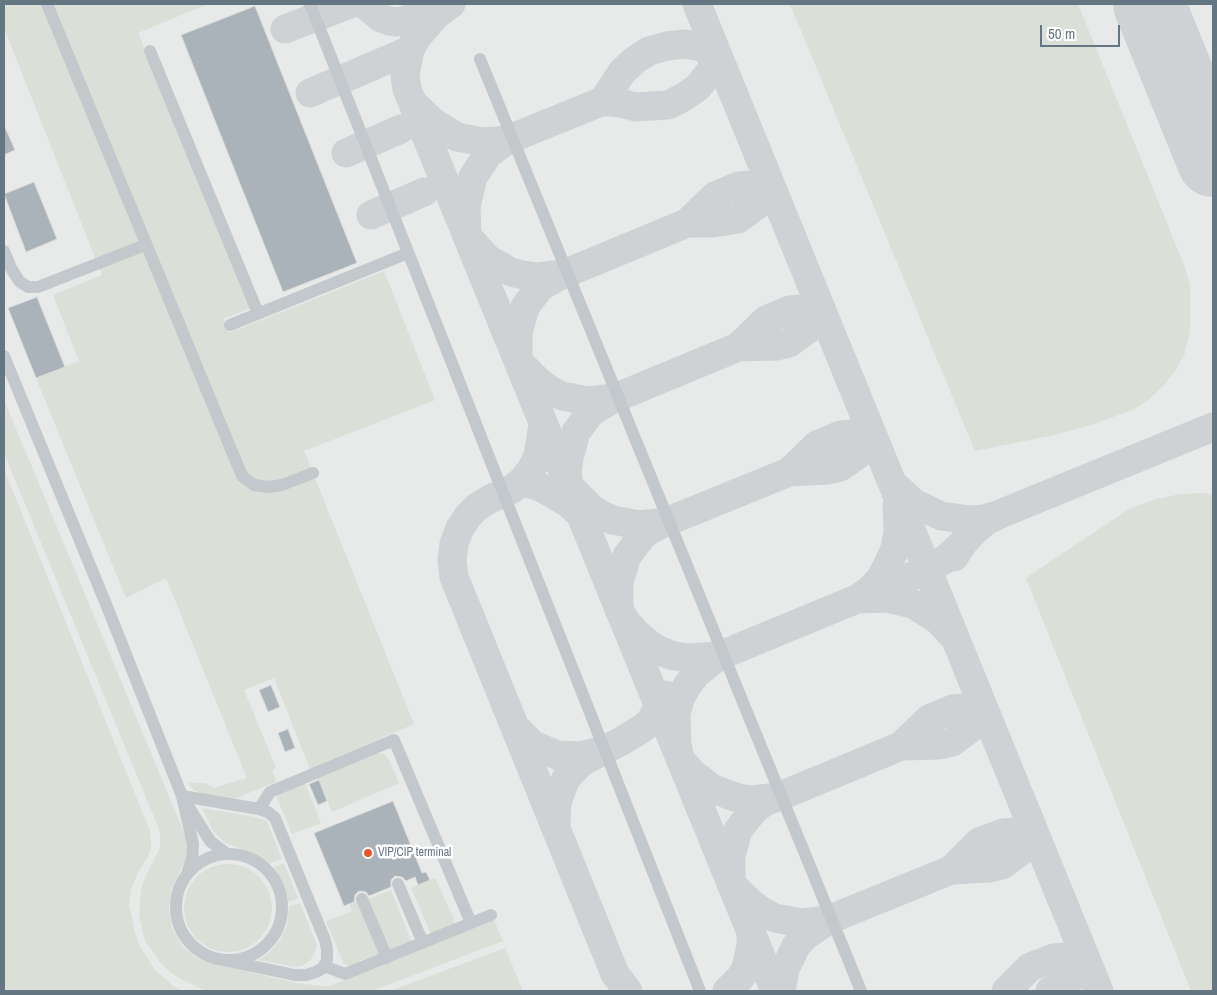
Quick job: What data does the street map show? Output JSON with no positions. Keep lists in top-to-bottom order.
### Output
{
  "places": ["VIP/CIP terminal"],
  "scale_bar": "50 m"
}
